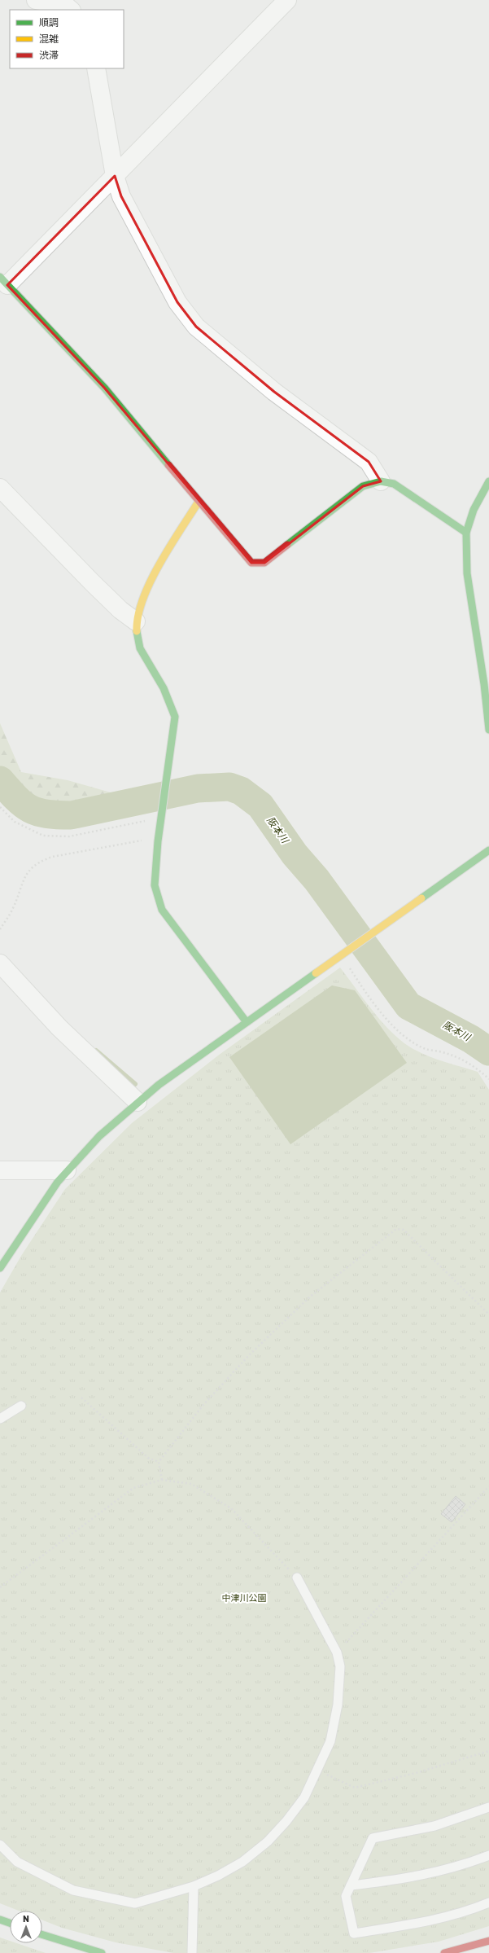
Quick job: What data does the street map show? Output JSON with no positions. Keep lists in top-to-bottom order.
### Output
{
  "water": ["阪本川"],
  "parks": ["中津川公園"],
  "legend": ["順調", "混雑", "渋滞"],
  "north": "top"
}
